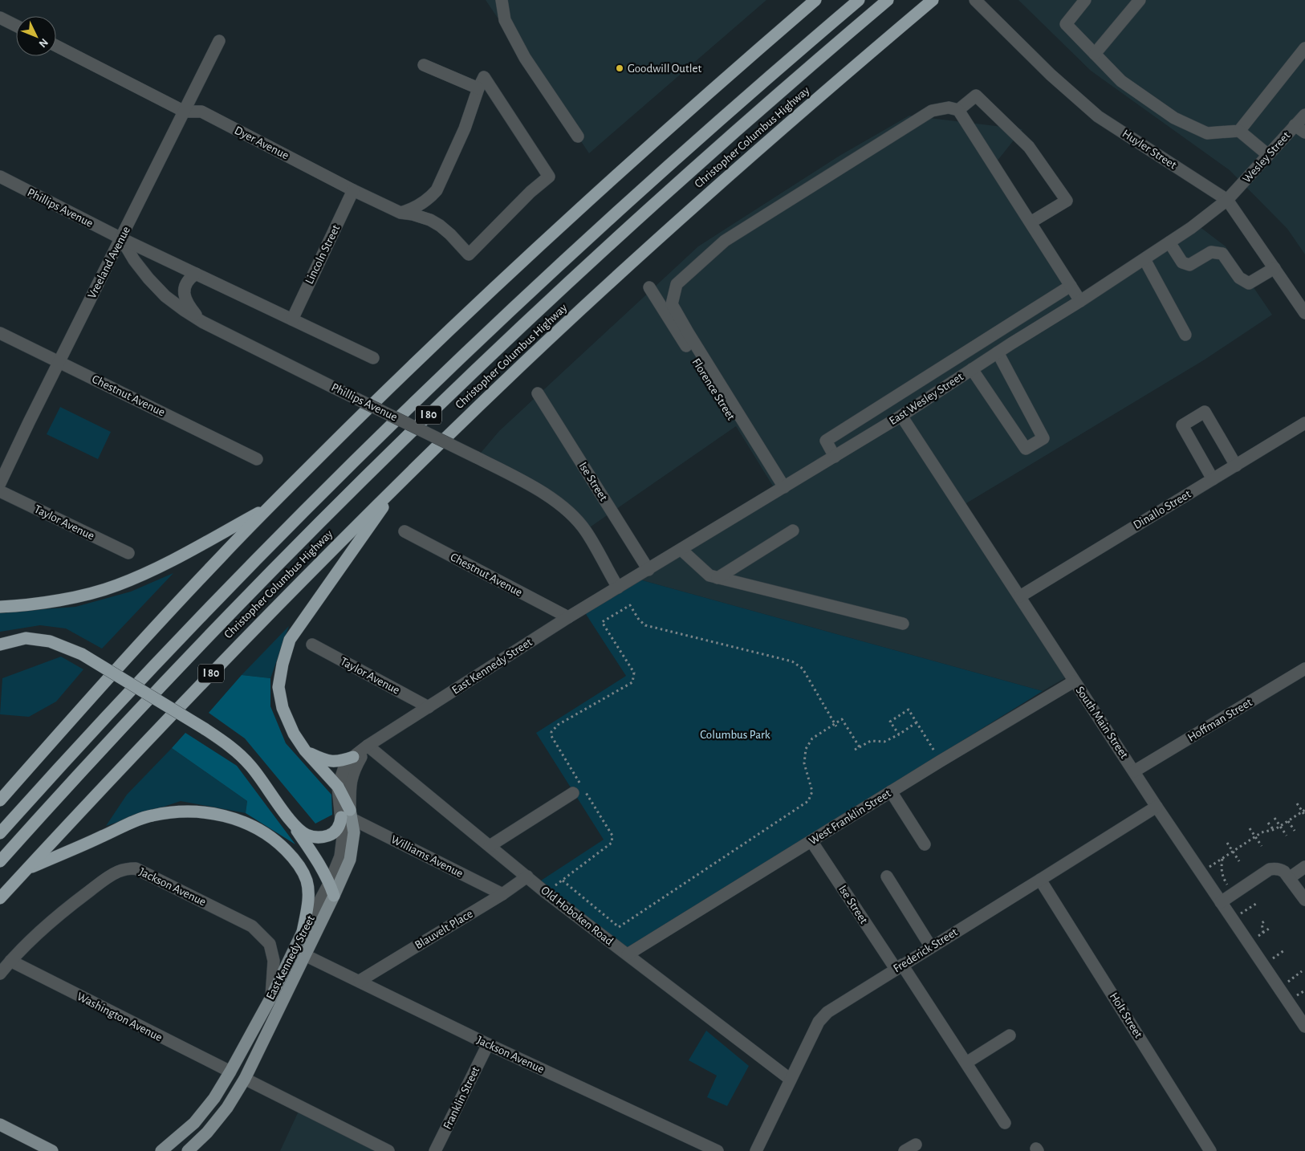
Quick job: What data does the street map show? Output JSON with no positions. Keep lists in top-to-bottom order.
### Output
{
  "streets": {
    "highway": ["Christopher Columbus Highway", "I 80"],
    "main road": ["East Kennedy Street"],
    "street": [
      "Dyer Avenue",
      "Huyler Street",
      "Wesley Street",
      "Phillips Avenue",
      "Lincoln Street",
      "Vreeland Avenue",
      "Florence Street",
      "Chestnut Avenue",
      "East Wesley Street",
      "Ise Street",
      "Dinallo Street",
      "Taylor Avenue",
      "Hoffman Street",
      "South Main Street",
      "West Franklin Street",
      "Williams Avenue",
      "Jackson Avenue",
      "Old Hoboken Road",
      "Blauvelt Place",
      "Frederick Street",
      "Holt Street",
      "Washington Avenue",
      "Franklin Street"
    ]
  },
  "crossings": [
    ["Dyer Avenue", "Lincoln Street"],
    ["Dyer Avenue", "Vreeland Avenue"],
    ["Huyler Street", "Wesley Street"],
    ["Huyler Street", "East Wesley Street"],
    ["Wesley Street", "East Wesley Street"],
    ["Phillips Avenue", "Lincoln Street"],
    ["Phillips Avenue", "Vreeland Avenue"],
    ["Phillips Avenue", "East Wesley Street"],
    ["Phillips Avenue", "East Kennedy Street"],
    ["Vreeland Avenue", "Chestnut Avenue"],
    ["Florence Street", "East Wesley Street"],
    ["Chestnut Avenue", "East Kennedy Street"],
    ["East Wesley Street", "Ise Street"],
    ["East Wesley Street", "East Kennedy Street"],
    ["East Wesley Street", "South Main Street"],
    ["Ise Street", "West Franklin Street"],
    ["Ise Street", "Frederick Street"],
    ["Dinallo Street", "South Main Street"],
    ["Taylor Avenue", "East Kennedy Street"],
    ["East Kennedy Street", "Williams Avenue"],
    ["East Kennedy Street", "Jackson Avenue"],
    ["East Kennedy Street", "Old Hoboken Road"],
    ["East Kennedy Street", "Washington Avenue"],
    ["Hoffman Street", "South Main Street"],
    ["South Main Street", "West Franklin Street"],
    ["South Main Street", "Frederick Street"],
    ["West Franklin Street", "Old Hoboken Road"],
    ["Williams Avenue", "Blauvelt Place"],
    ["Jackson Avenue", "Blauvelt Place"],
    ["Jackson Avenue", "Washington Avenue"],
    ["Jackson Avenue", "Franklin Street"],
    ["Old Hoboken Road", "Blauvelt Place"],
    ["Old Hoboken Road", "Frederick Street"],
    ["Frederick Street", "Holt Street"]
  ],
  "parks": ["Columbus Park"],
  "places": ["Goodwill Outlet"],
  "north": "bottom right"
}
